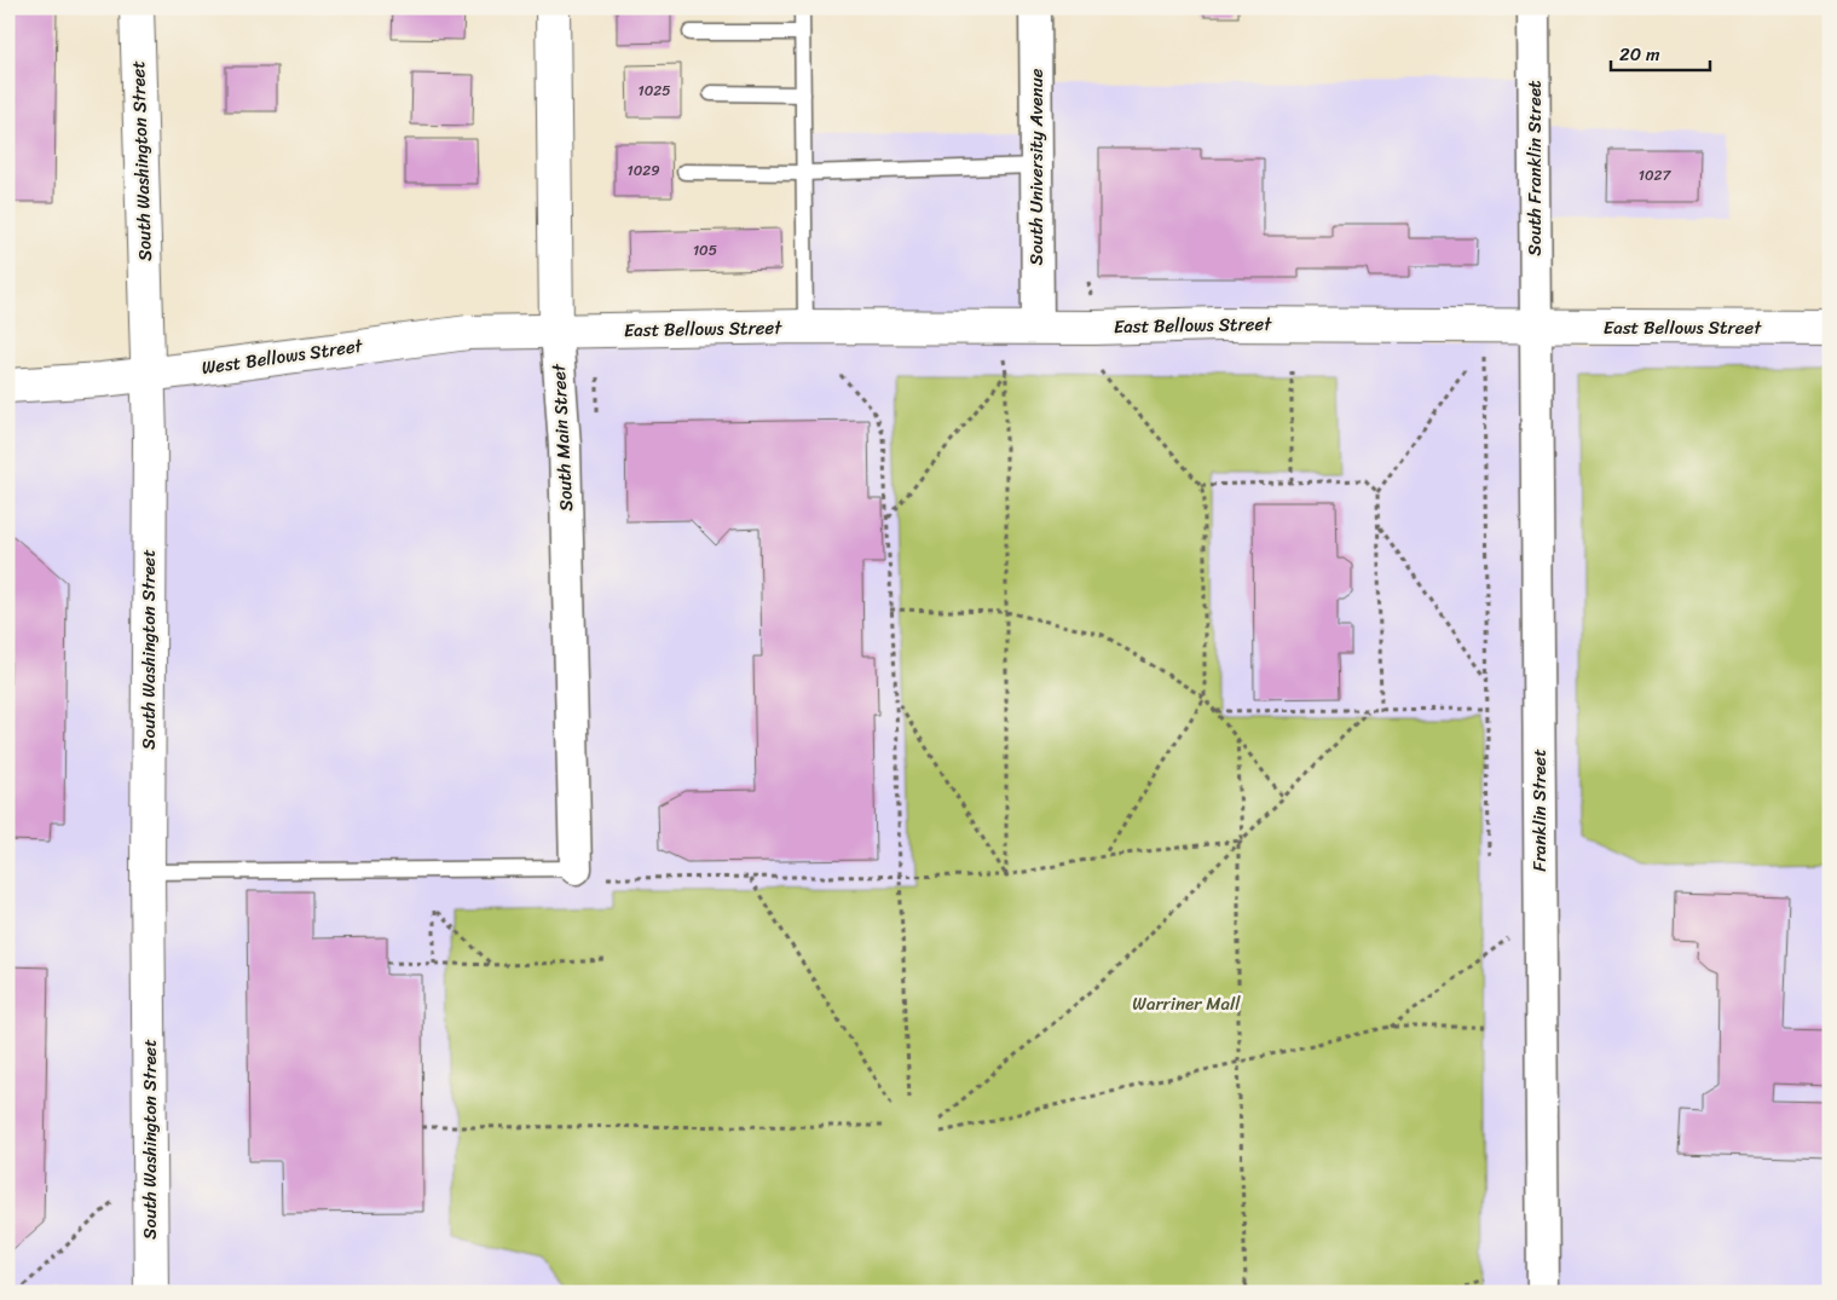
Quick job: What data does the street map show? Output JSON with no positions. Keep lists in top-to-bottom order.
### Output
{
  "streets": {
    "street": [
      "South Washington Street",
      "South University Avenue",
      "South Franklin Street",
      "East Bellows Street",
      "West Bellows Street",
      "South Main Street",
      "Franklin Street"
    ]
  },
  "crossings": [
    ["South Washington Street", "West Bellows Street"],
    ["South University Avenue", "East Bellows Street"],
    ["South Franklin Street", "East Bellows Street"],
    ["South Franklin Street", "Franklin Street"],
    ["East Bellows Street", "West Bellows Street"],
    ["East Bellows Street", "South Main Street"],
    ["East Bellows Street", "Franklin Street"],
    ["West Bellows Street", "South Main Street"]
  ],
  "parks": ["Warriner Mall"],
  "house_numbers": [
    "1025",
    "1029",
    "1027",
    "105"
  ],
  "scale_bar": "20 m"
}
